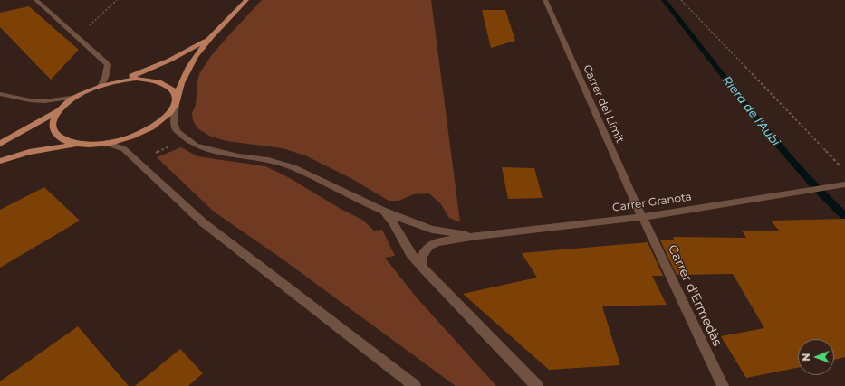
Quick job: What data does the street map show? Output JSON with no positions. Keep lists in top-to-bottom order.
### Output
{
  "streets": {
    "street": ["Carrer del Límit", "Carrer Granota", "Carrer d'Ermedàs"]
  },
  "crossings": [
    ["Carrer del Límit", "Carrer Granota"],
    ["Carrer del Límit", "Carrer d'Ermedàs"],
    ["Carrer Granota", "Carrer d'Ermedàs"]
  ],
  "water": ["Riera de l'Aubi"],
  "north": "left"
}
